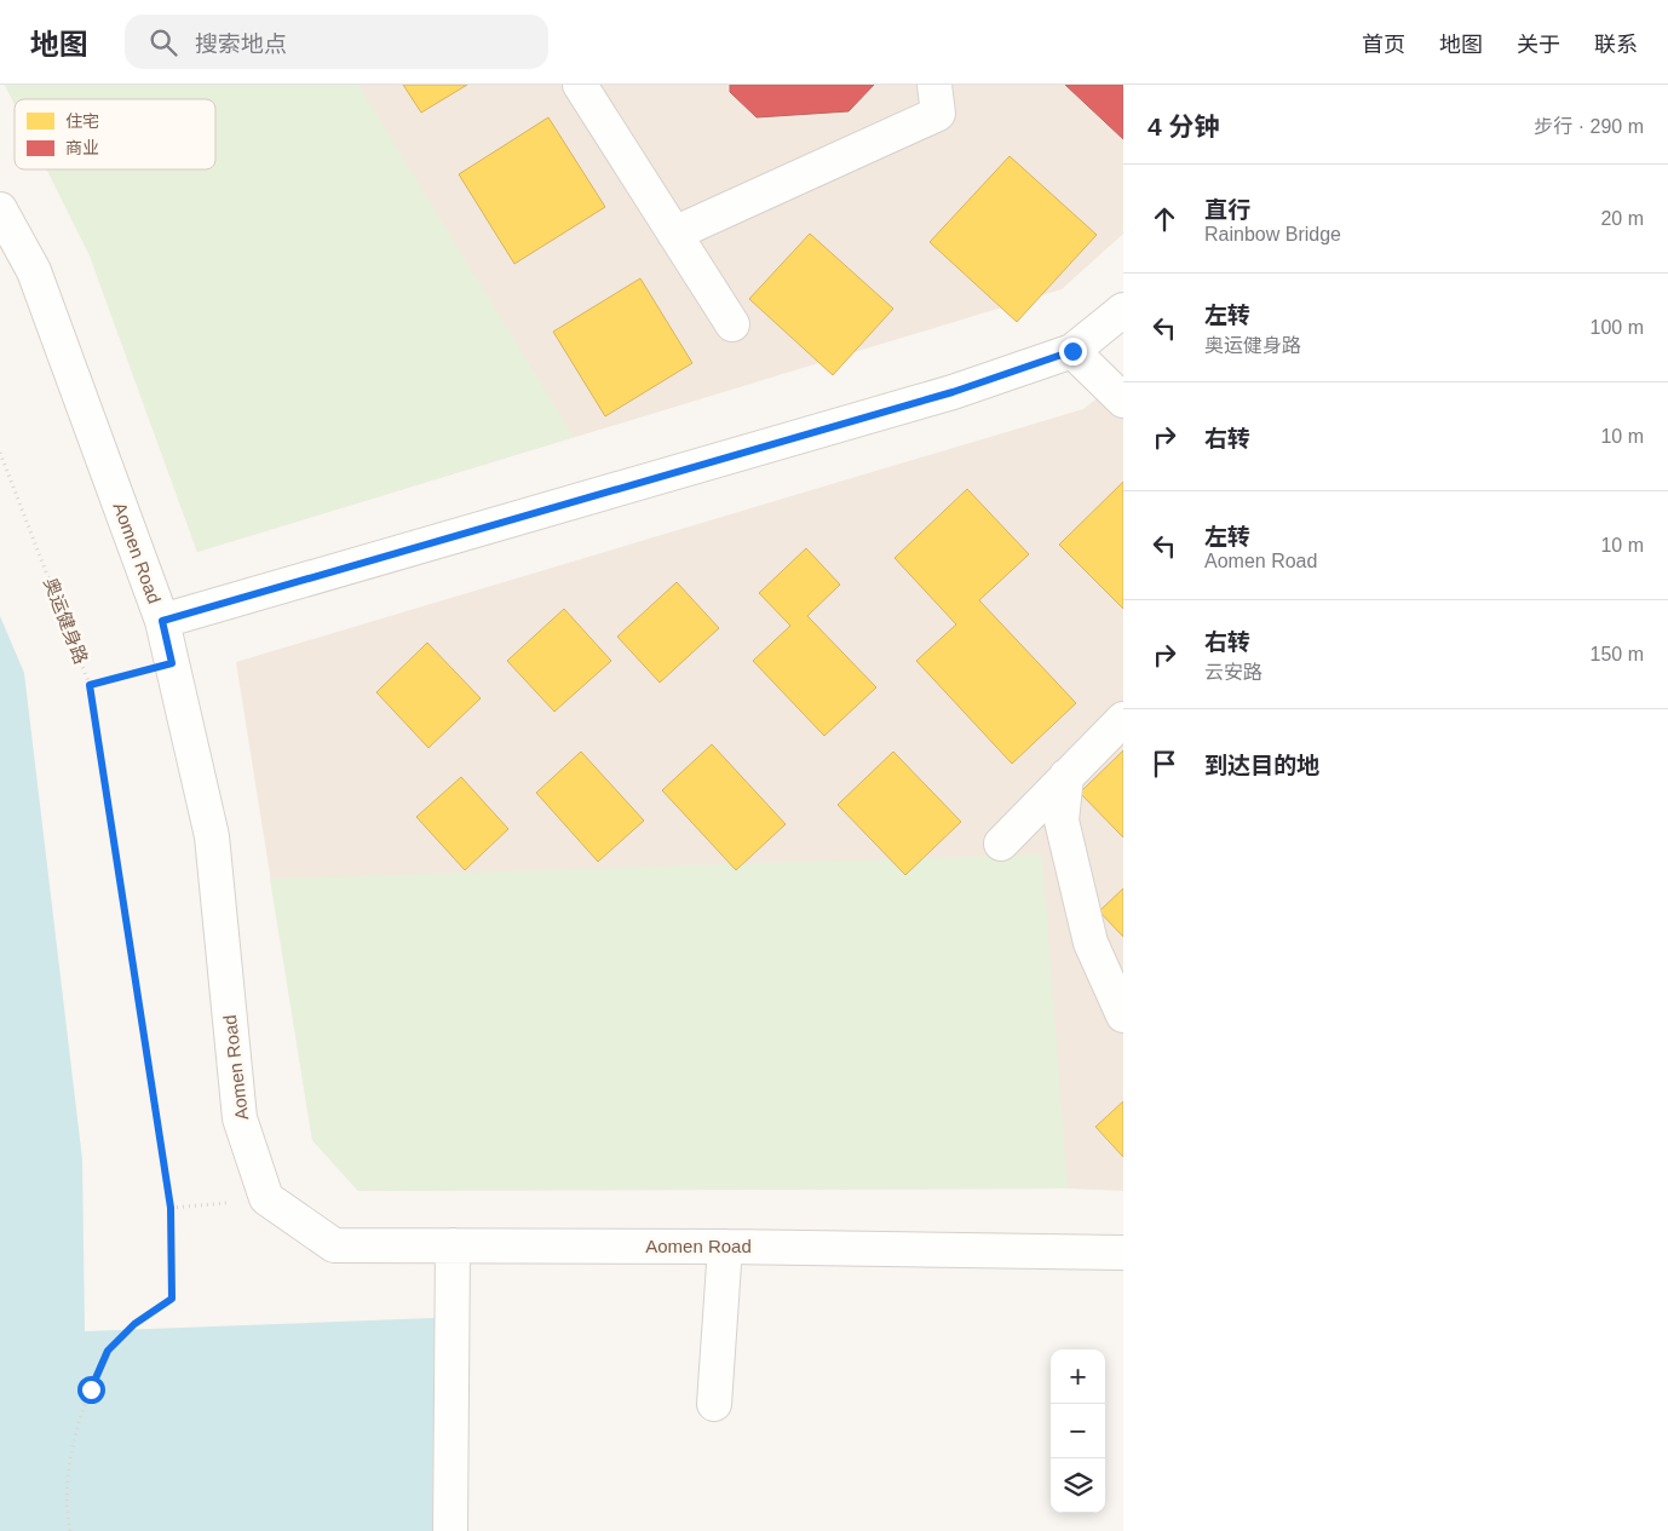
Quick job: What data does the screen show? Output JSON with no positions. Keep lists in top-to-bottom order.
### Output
{
  "streets": {
    "street": ["Aomen Road"],
    "path": ["奥运健身路"]
  },
  "legend": ["住宅", "商业"],
  "page": {
    "header": "地图",
    "search": "搜索地点",
    "nav": [
      "首页",
      "地图",
      "关于",
      "联系"
    ],
    "heading": ["4 分钟", "步行 · 290 m"],
    "list": [
      ["直行", "Rainbow Bridge", "20 m"],
      ["左转", "奥运健身路", "100 m"],
      ["右转", "10 m"],
      ["左转", "Aomen Road", "10 m"],
      ["右转", "云安路", "150 m"],
      "到达目的地"
    ],
    "map_buttons": ["+", "−"]
  }
}
